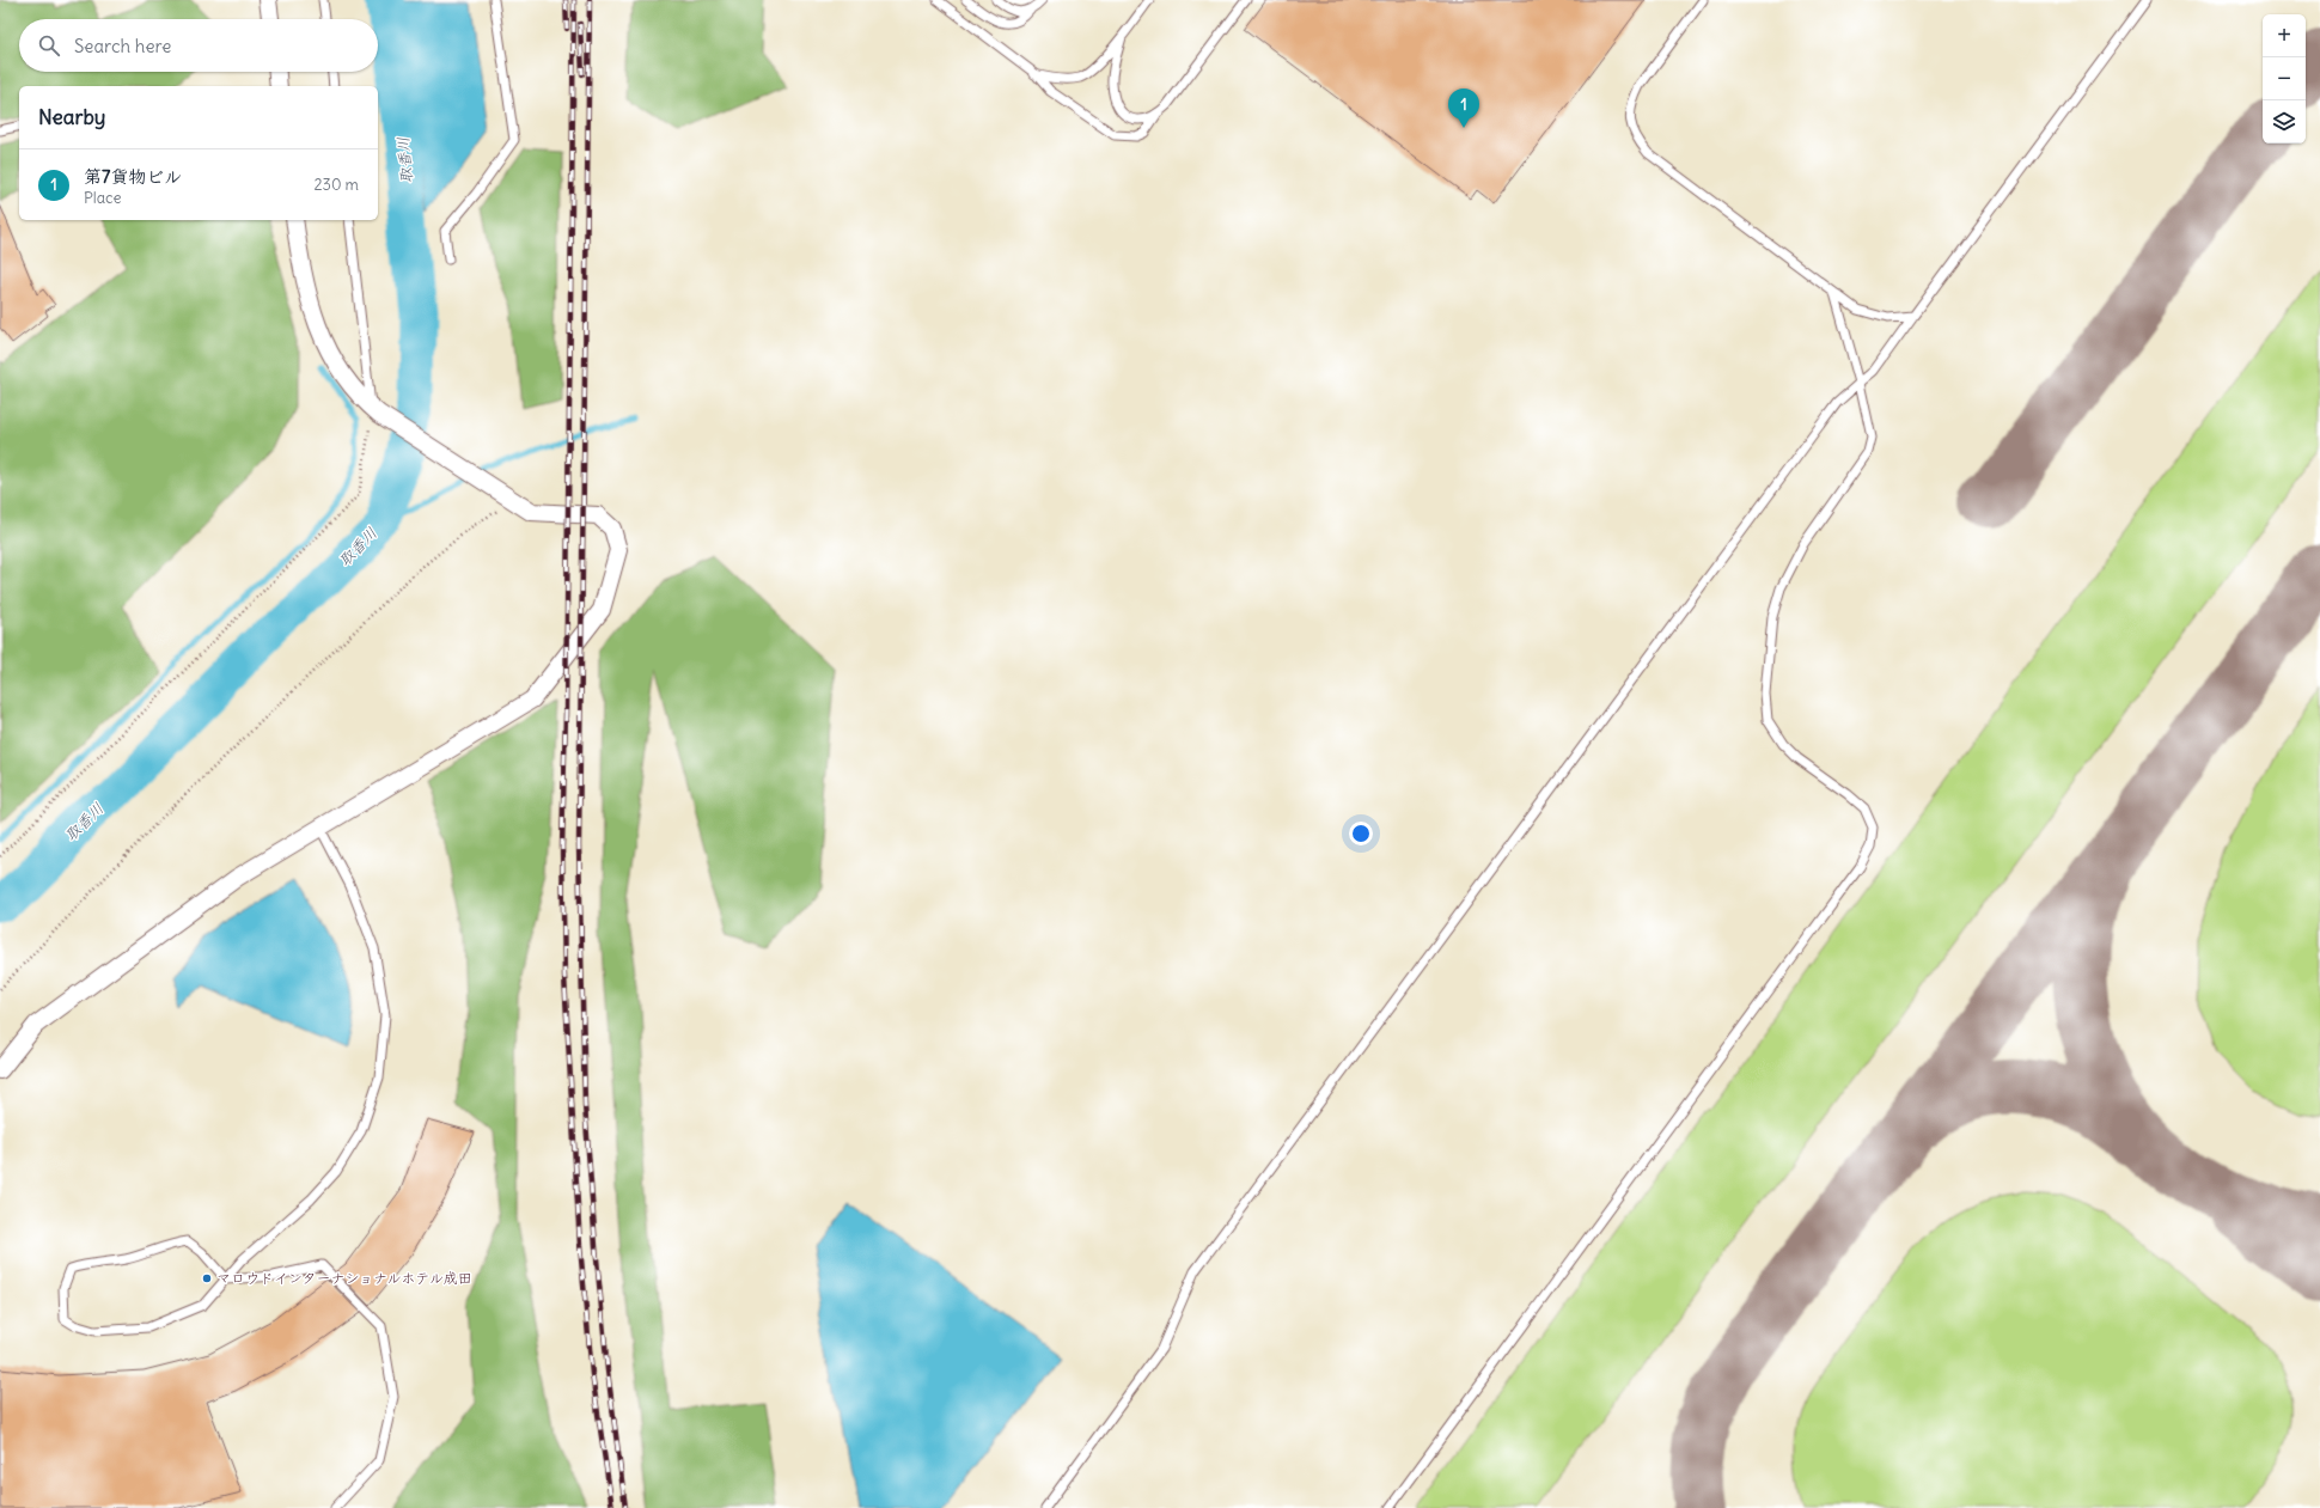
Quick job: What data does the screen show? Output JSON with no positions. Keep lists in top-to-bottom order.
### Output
{
  "water": ["取香川"],
  "places": ["マロウドインターナショナルホテル成田"],
  "page": {
    "map_buttons": ["+", "−"],
    "search": "Search here",
    "heading": "Nearby",
    "pins": "1",
    "list": [
      {
        "mark": "1",
        "name": "第7貨物ビル",
        "note": "Place",
        "value": "230 m"
      }
    ]
  }
}
